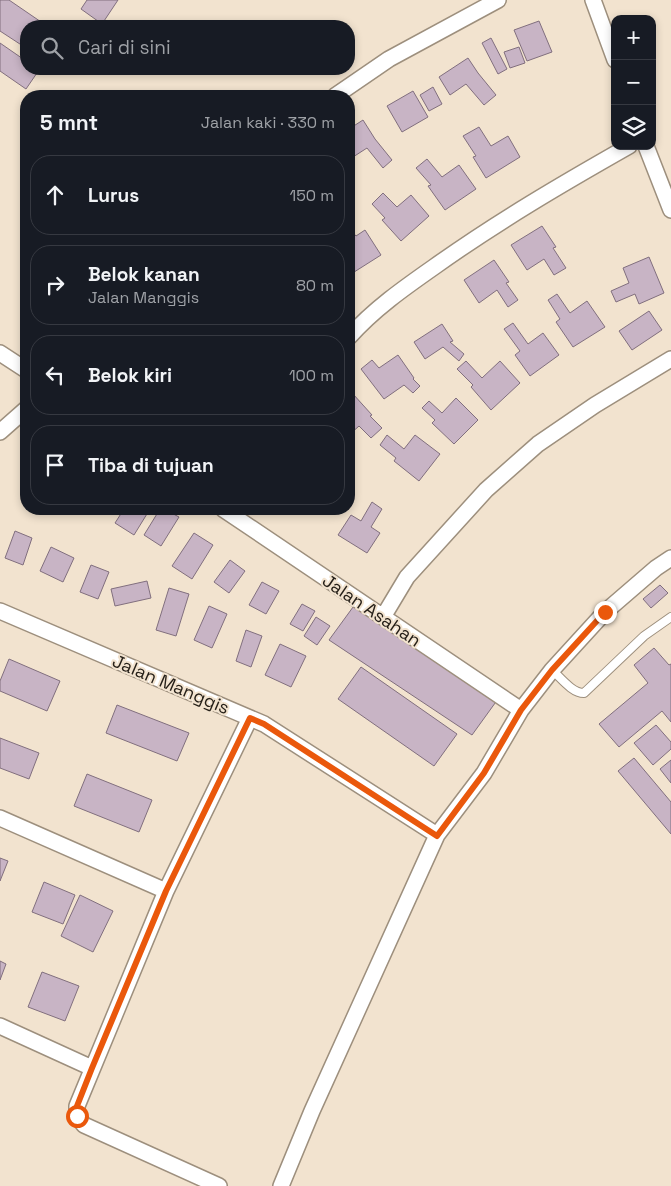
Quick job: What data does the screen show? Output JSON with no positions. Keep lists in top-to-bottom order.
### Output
{
  "streets": {
    "street": ["Jalan Asahan", "Jalan Manggis"]
  },
  "page": {
    "map_buttons": ["+", "−"],
    "search": "Cari di sini",
    "heading": ["5 mnt", "Jalan kaki · 330 m"],
    "list": [
      ["Lurus", "150 m"],
      ["Belok kanan", "Jalan Manggis", "80 m"],
      ["Belok kiri", "100 m"],
      "Tiba di tujuan"
    ]
  }
}
